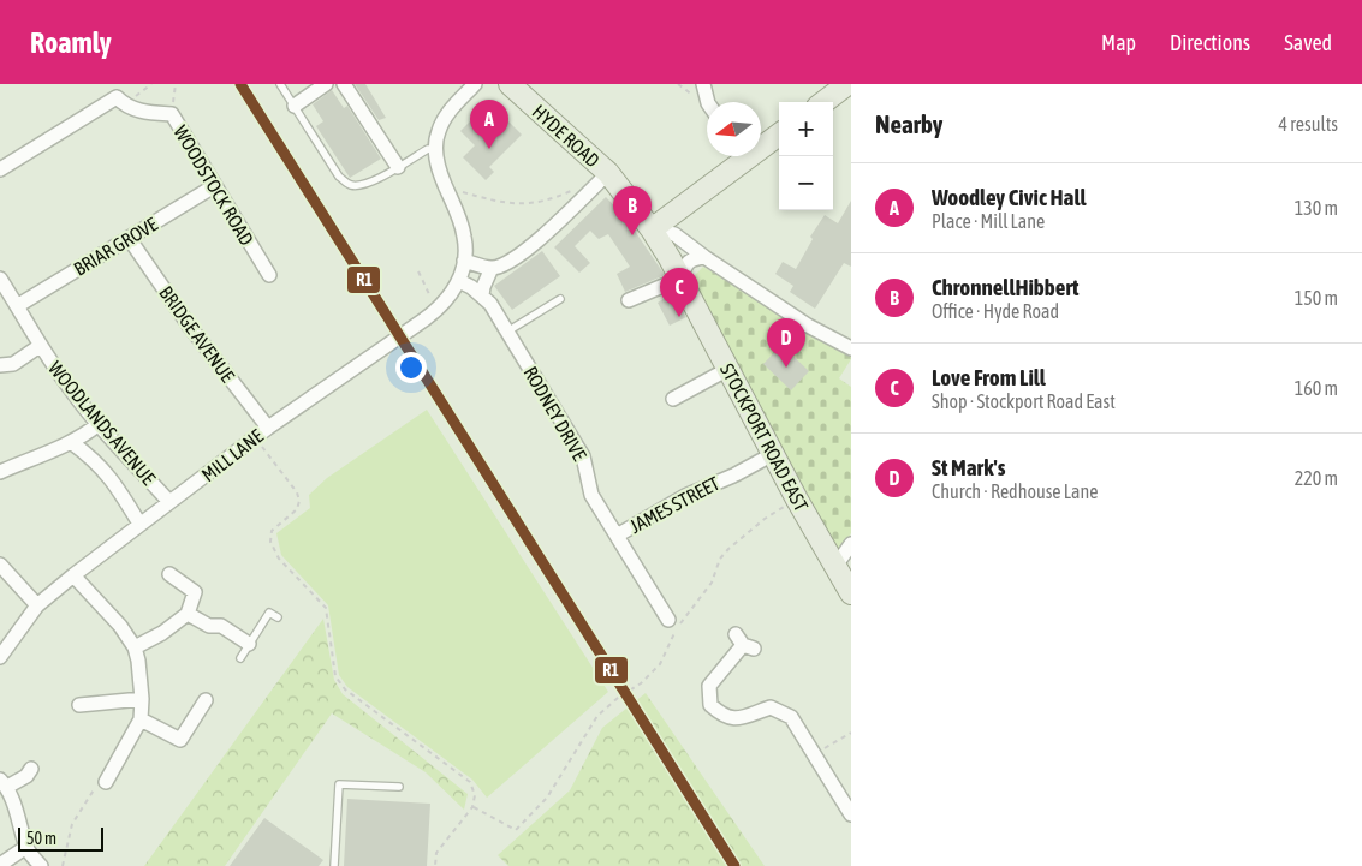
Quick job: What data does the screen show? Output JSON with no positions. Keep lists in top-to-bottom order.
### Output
{
  "streets": {
    "main road": ["HYDE ROAD", "STOCKPORT ROAD EAST"],
    "street": [
      "WOODSTOCK ROAD",
      "BRIAR GROVE",
      "BRIDGE AVENUE",
      "RODNEY DRIVE",
      "WOODLANDS AVENUE",
      "MILL LANE",
      "JAMES STREET"
    ]
  },
  "crossings": [
    ["HYDE ROAD", "STOCKPORT ROAD EAST"],
    ["WOODSTOCK ROAD", "BRIAR GROVE"],
    ["BRIAR GROVE", "BRIDGE AVENUE"],
    ["BRIAR GROVE", "WOODLANDS AVENUE"],
    ["BRIDGE AVENUE", "MILL LANE"],
    ["RODNEY DRIVE", "MILL LANE"],
    ["RODNEY DRIVE", "JAMES STREET"],
    ["WOODLANDS AVENUE", "MILL LANE"],
    ["STOCKPORT ROAD EAST", "JAMES STREET"]
  ],
  "lines": ["transit line R1"],
  "scale_bar": "50 m",
  "north": "left",
  "page": {
    "header": "Roamly",
    "nav": ["Map", "Directions", "Saved"],
    "heading": ["Nearby", "4 results"],
    "pins": [
      "A",
      "B",
      "C",
      "D"
    ],
    "map_buttons": ["+", "−"],
    "list": [
      {
        "mark": "A",
        "name": "Woodley Civic Hall",
        "note": "Place · Mill Lane",
        "value": "130 m"
      },
      {
        "mark": "B",
        "name": "ChronnellHibbert",
        "note": "Office · Hyde Road",
        "value": "150 m"
      },
      {
        "mark": "C",
        "name": "Love From Lill",
        "note": "Shop · Stockport Road East",
        "value": "160 m"
      },
      {
        "mark": "D",
        "name": "St Mark's",
        "note": "Church · Redhouse Lane",
        "value": "220 m"
      }
    ],
    "scale": "50 m"
  }
}
